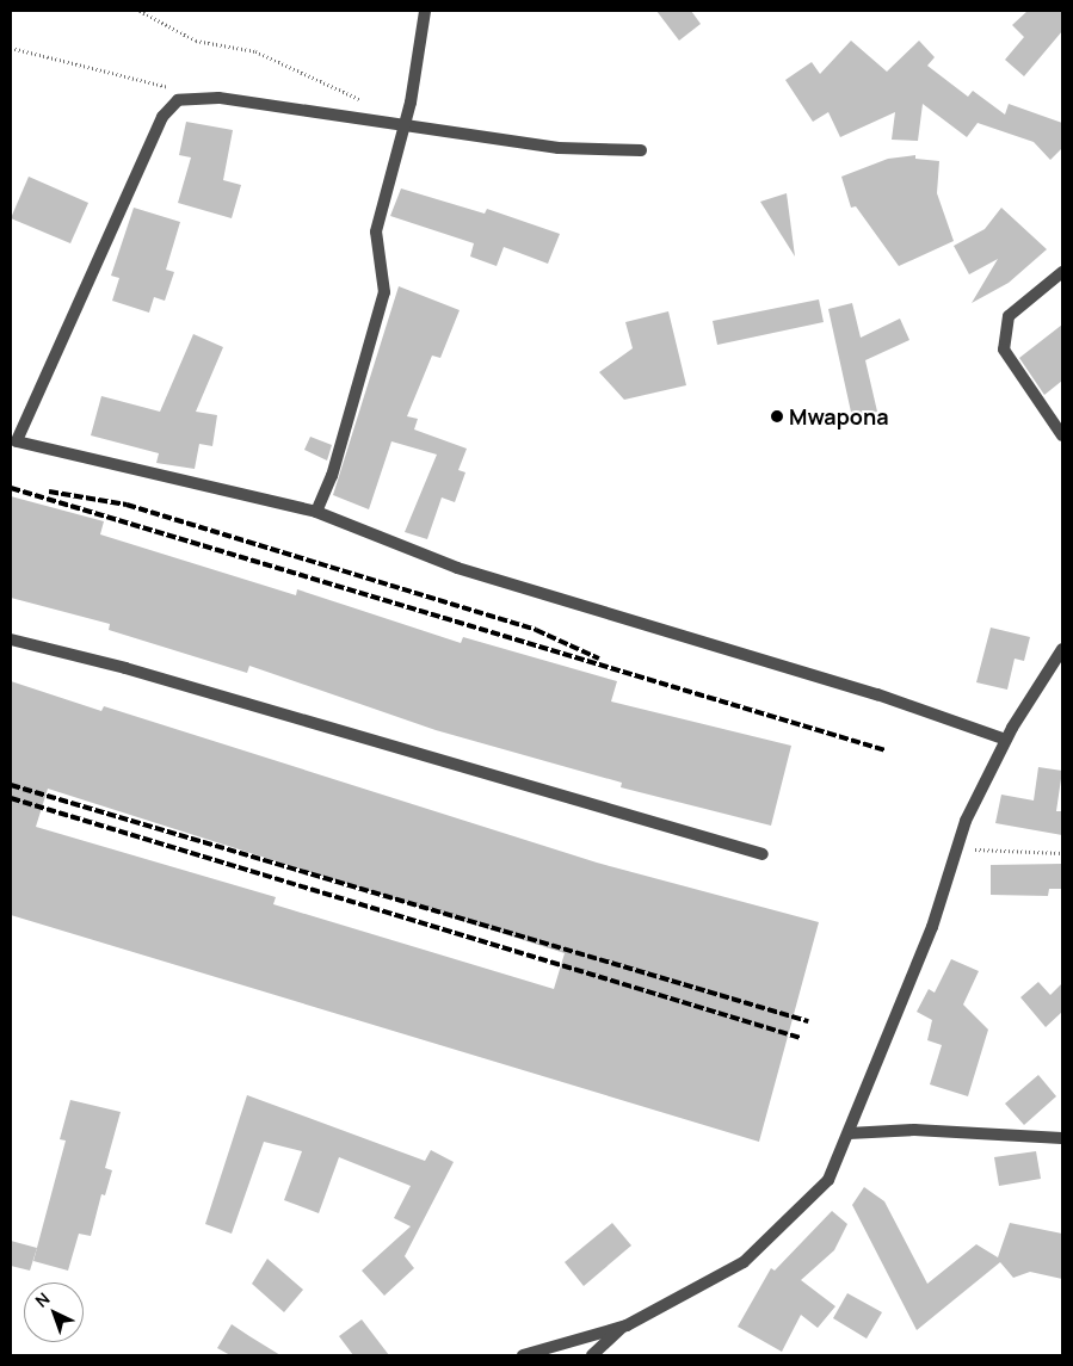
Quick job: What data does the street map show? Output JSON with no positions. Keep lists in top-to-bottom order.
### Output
{
  "places": ["Mwapona"],
  "north": "top left"
}
